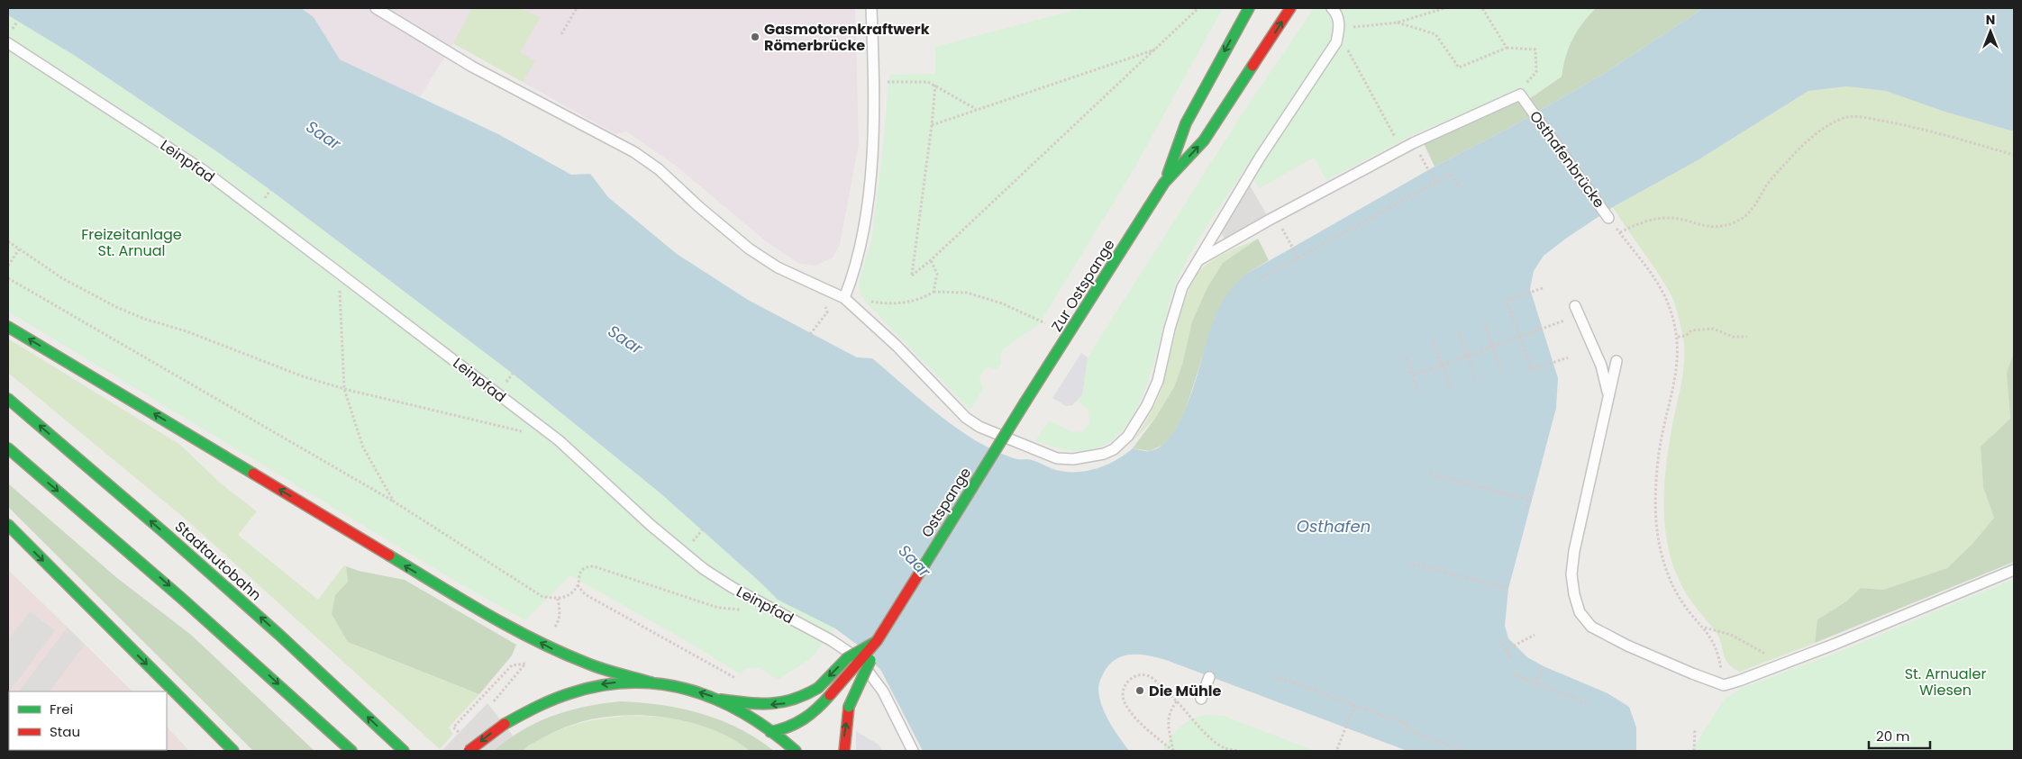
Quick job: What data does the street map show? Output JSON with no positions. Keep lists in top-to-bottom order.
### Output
{
  "streets": {
    "main road": ["Zur Ostspange", "Ostspange", "Stadtautobahn"],
    "lane": ["Osthafenbrücke", "Leinpfad"]
  },
  "crossings": [
    ["Zur Ostspange", "Ostspange"]
  ],
  "water": ["Saar", "Osthafen"],
  "parks": ["Freizeitanlage St. Arnual", "St. Arnualer Wiesen"],
  "places": ["Gasmotorenkraftwerk Römerbrücke", "Die Mühle"],
  "legend": ["Frei", "Stau"],
  "scale_bar": "20 m",
  "north": "top"
}
